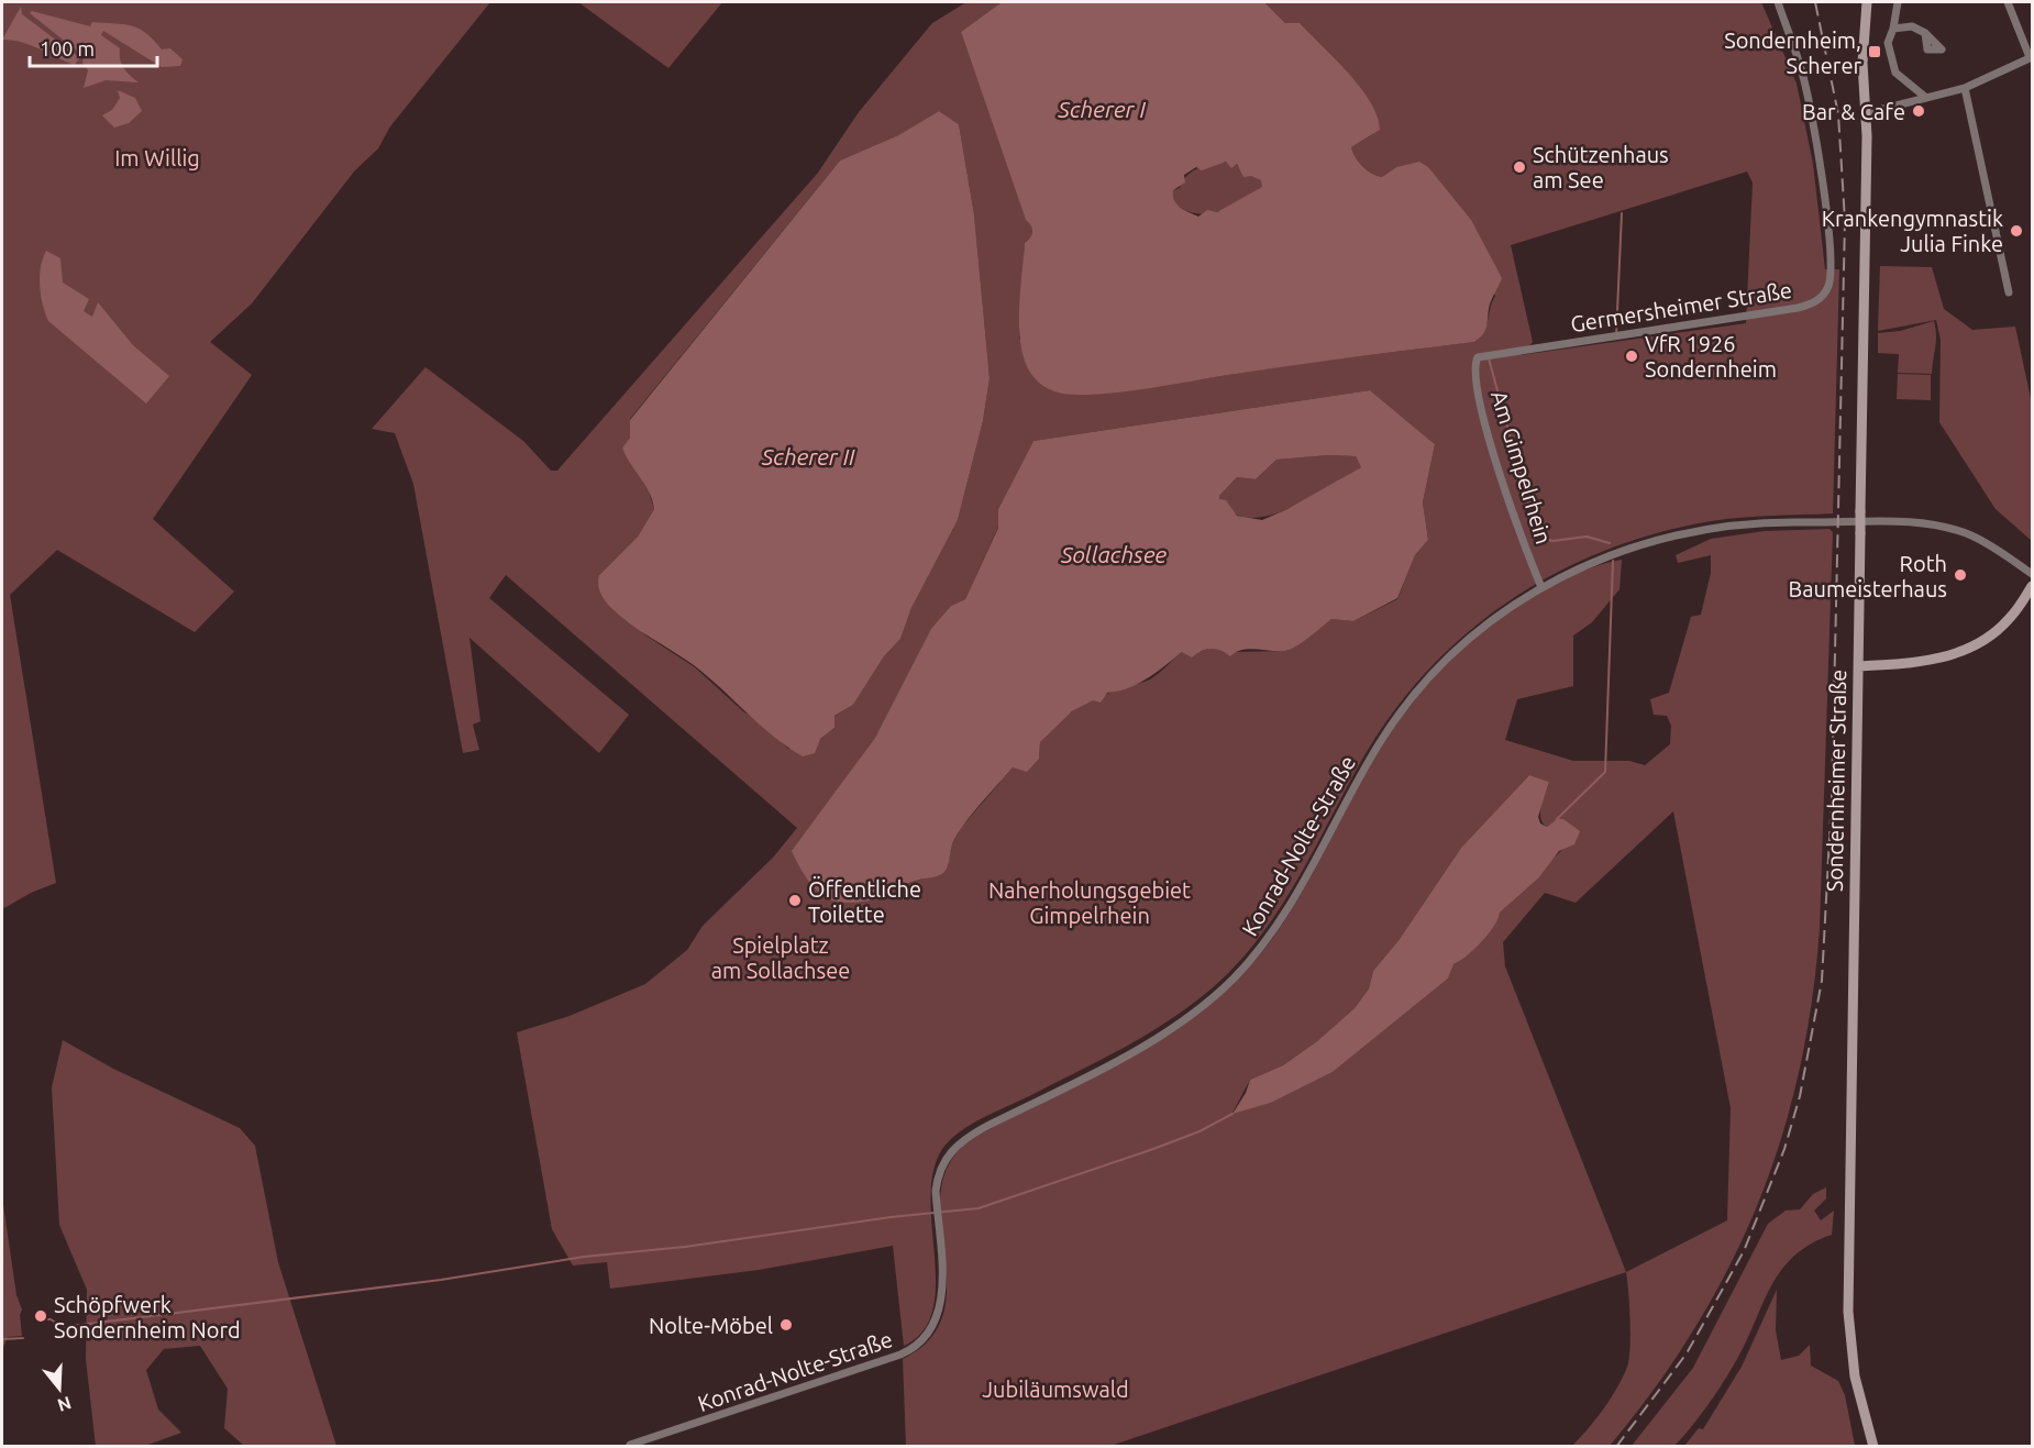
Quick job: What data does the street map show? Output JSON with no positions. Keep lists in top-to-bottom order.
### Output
{
  "streets": {
    "main road": ["Sondernheimer Straße"],
    "street": ["Germersheimer Straße", "Am Gimpelrhein", "Konrad-Nolte-Straße"]
  },
  "crossings": [
    ["Germersheimer Straße", "Am Gimpelrhein"],
    ["Am Gimpelrhein", "Konrad-Nolte-Straße"]
  ],
  "water": ["Scherer I", "Scherer II", "Sollachsee"],
  "parks": [
    "Im Willig",
    "Naherholungsgebiet Gimpelrhein",
    "Spielplatz am Sollachsee",
    "Jubiläumswald"
  ],
  "places": {
    "transit": ["Sondernheim, Scherer"],
    "other": [
      "Bar & Cafe",
      "Schützenhaus am See",
      "Krankengymnastik Julia Finke",
      "VfR 1926 Sondernheim",
      "Roth Baumeisterhaus",
      "Öffentliche Toilette",
      "Schöpfwerk Sondernheim Nord",
      "Nolte-Möbel"
    ]
  },
  "scale_bar": "100 m",
  "north": "bottom"
}
